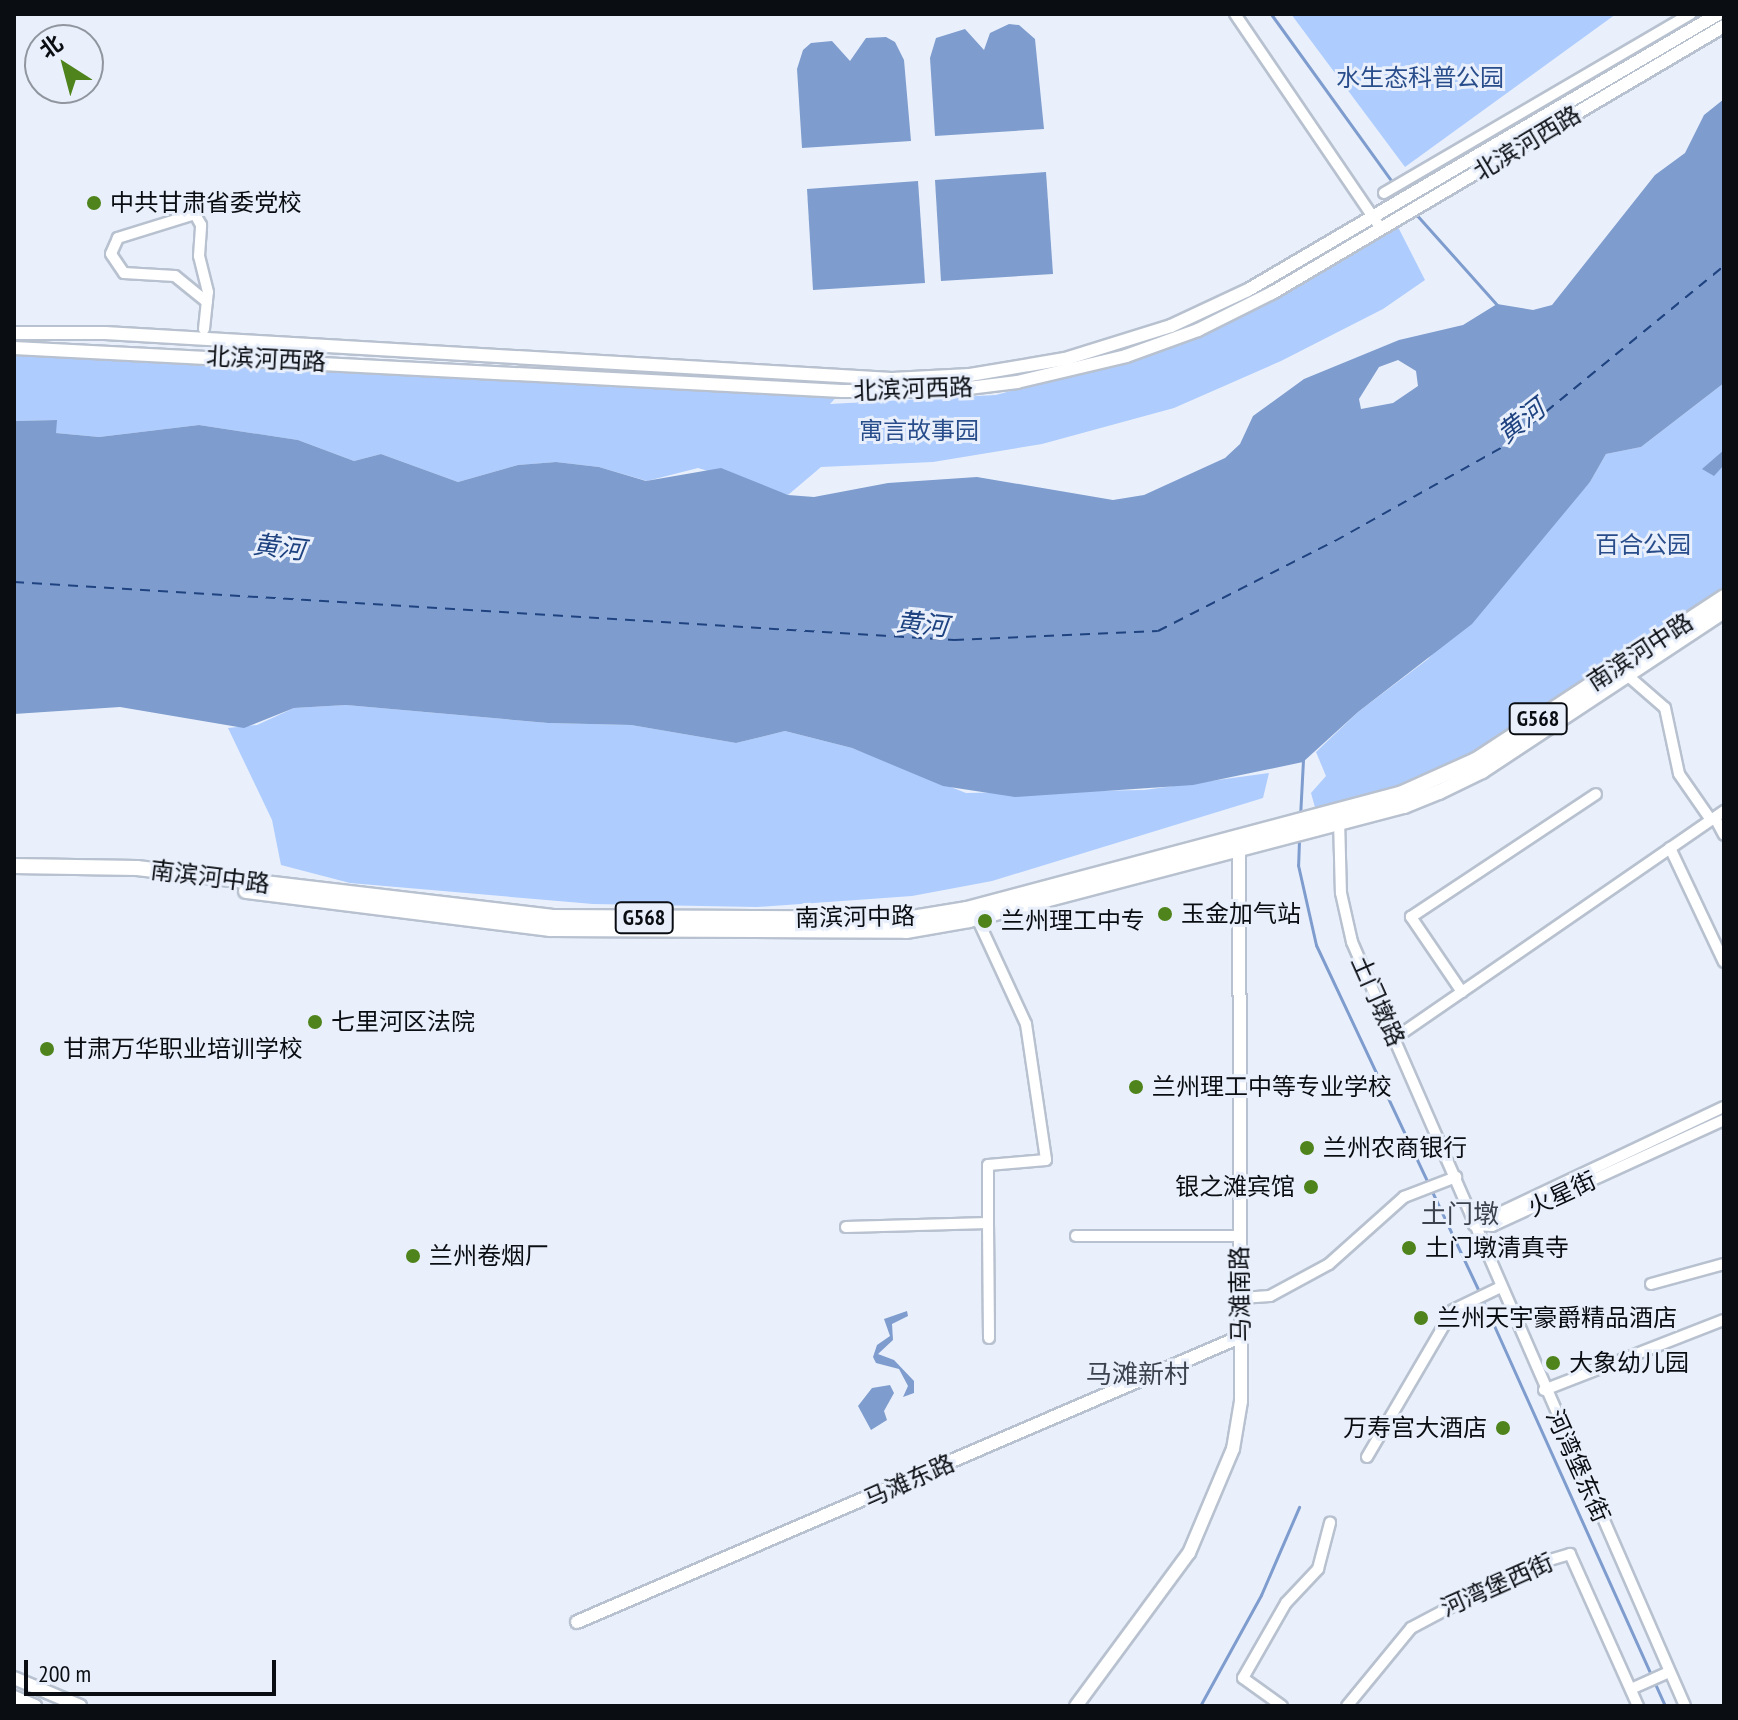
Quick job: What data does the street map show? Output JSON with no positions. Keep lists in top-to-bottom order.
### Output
{
  "streets": {
    "highway": ["南滨河中路", "G568"],
    "main road": ["北滨河西路", "马滩南路", "马滩东路"],
    "street": [
      "土门墩路",
      "火星街",
      "河湾堡东街",
      "河湾堡西街"
    ]
  },
  "crossings": [
    ["南滨河中路", "土门墩路"],
    ["南滨河中路", "马滩南路"],
    ["土门墩路", "火星街"],
    ["土门墩路", "河湾堡东街"],
    ["火星街", "河湾堡东街"],
    ["马滩南路", "马滩东路"]
  ],
  "districts": ["土门墩", "马滩新村"],
  "water": ["黄河"],
  "parks": ["水生态科普公园", "寓言故事园", "百合公园"],
  "places": [
    "中共甘肃省委党校",
    "玉金加气站",
    "兰州理工中专",
    "七里河区法院",
    "甘肃万华职业培训学校",
    "兰州理工中等专业学校",
    "兰州农商银行",
    "银之滩宾馆",
    "土门墩清真寺",
    "兰州卷烟厂",
    "兰州天宇豪爵精品酒店",
    "大象幼儿园",
    "万寿宫大酒店"
  ],
  "scale_bar": "200 m",
  "north": "top left"
}
